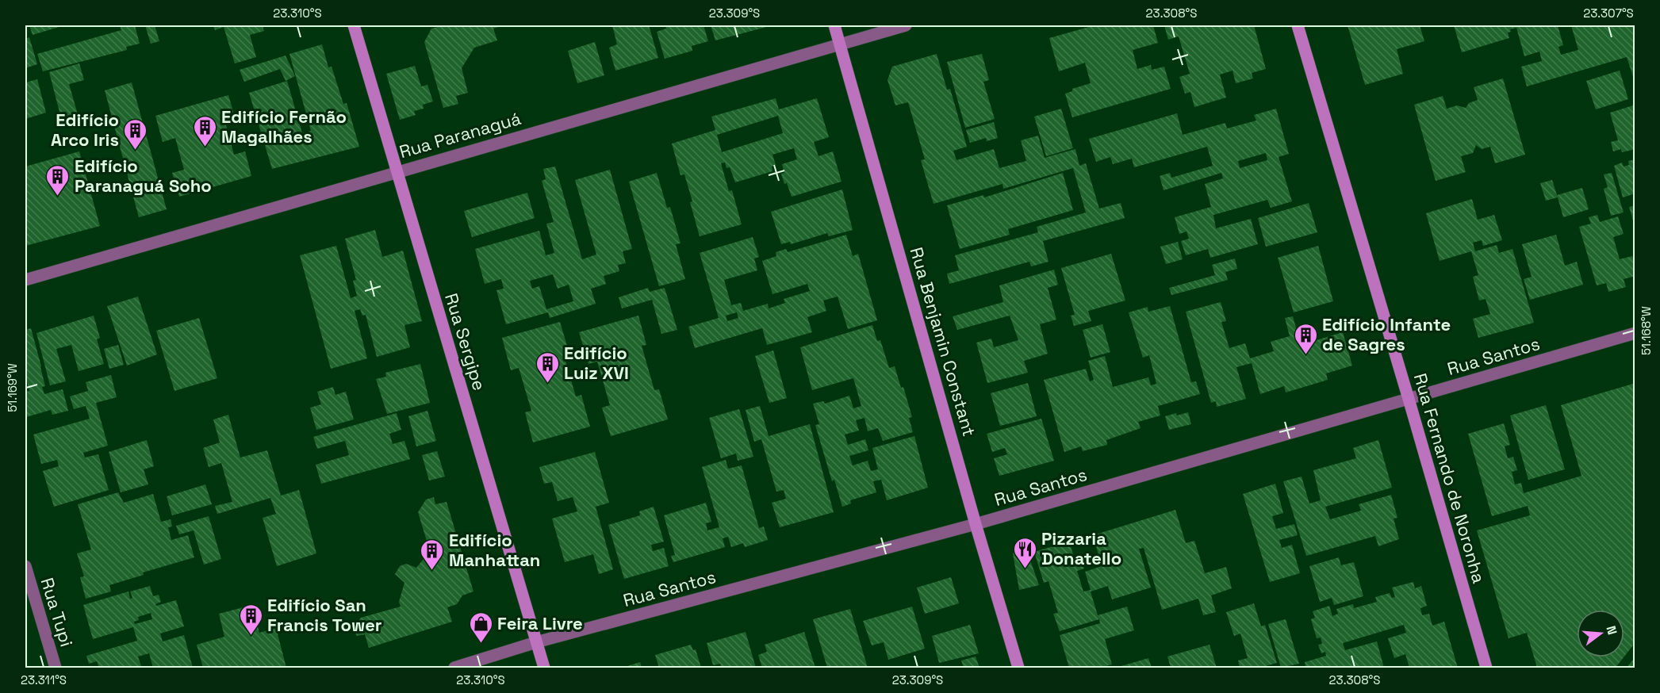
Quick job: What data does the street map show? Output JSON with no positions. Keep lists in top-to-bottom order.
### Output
{
  "streets": {
    "street": [
      "Rua Paranaguá",
      "Rua Sergipe",
      "Rua Benjamin Constant",
      "Rua Santos",
      "Rua Fernando de Noronha",
      "Rua Tupi"
    ]
  },
  "crossings": [
    ["Rua Paranaguá", "Rua Sergipe"],
    ["Rua Paranaguá", "Rua Benjamin Constant"],
    ["Rua Sergipe", "Rua Santos"],
    ["Rua Benjamin Constant", "Rua Santos"],
    ["Rua Santos", "Rua Fernando de Noronha"]
  ],
  "places": {
    "building": [
      "Edifício Fernão Magalhães",
      "Edifício Arco Iris",
      "Edifício Paranaguá Soho",
      "Edifício Infante de Sagres",
      "Edifício Luiz XVI",
      "Edifício Manhattan",
      "Edifício San Francis Tower"
    ],
    "restaurant": ["Pizzaria Donatello"],
    "shop": ["Feira Livre"]
  },
  "north": "right",
  "coordinates": [
    "23.310°S",
    "23.309°S",
    "23.308°S",
    "23.307°S",
    "51.168°W",
    "51.169°W",
    "23.311°S"
  ]
}
